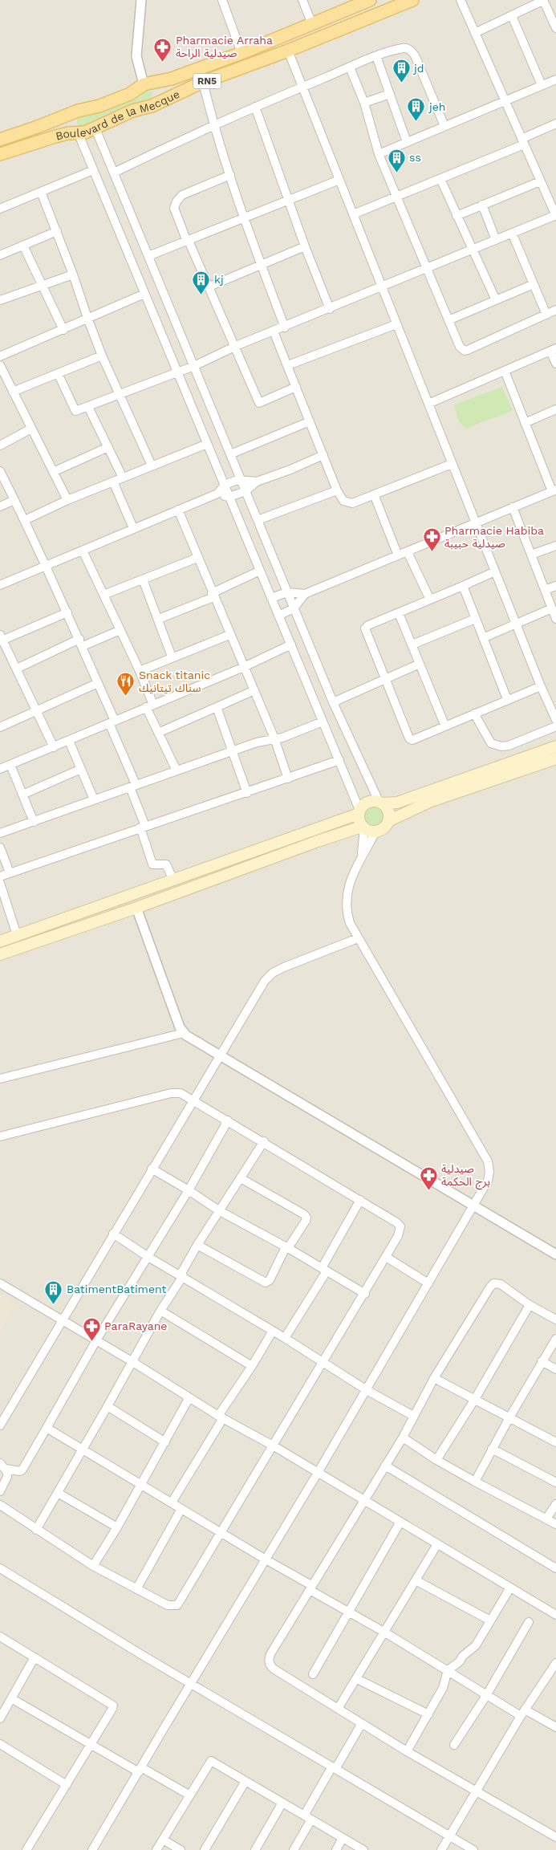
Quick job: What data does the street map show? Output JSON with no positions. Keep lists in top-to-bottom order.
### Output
{
  "streets": {
    "main road": ["RN5", "Boulevard de la Mecque"]
  },
  "places": {
    "pharmacy": [
      "Pharmacie Arraha صيدلية الراحة",
      "Pharmacie Habiba صيدلية حبيبة",
      "صيدلية برج الحكمة",
      "ParaRayane"
    ],
    "building": [
      "jd",
      "jeh",
      "ss",
      "kj",
      "BatimentBatiment"
    ],
    "restaurant": ["Snack titanic سناك تيتانيك"]
  }
}
